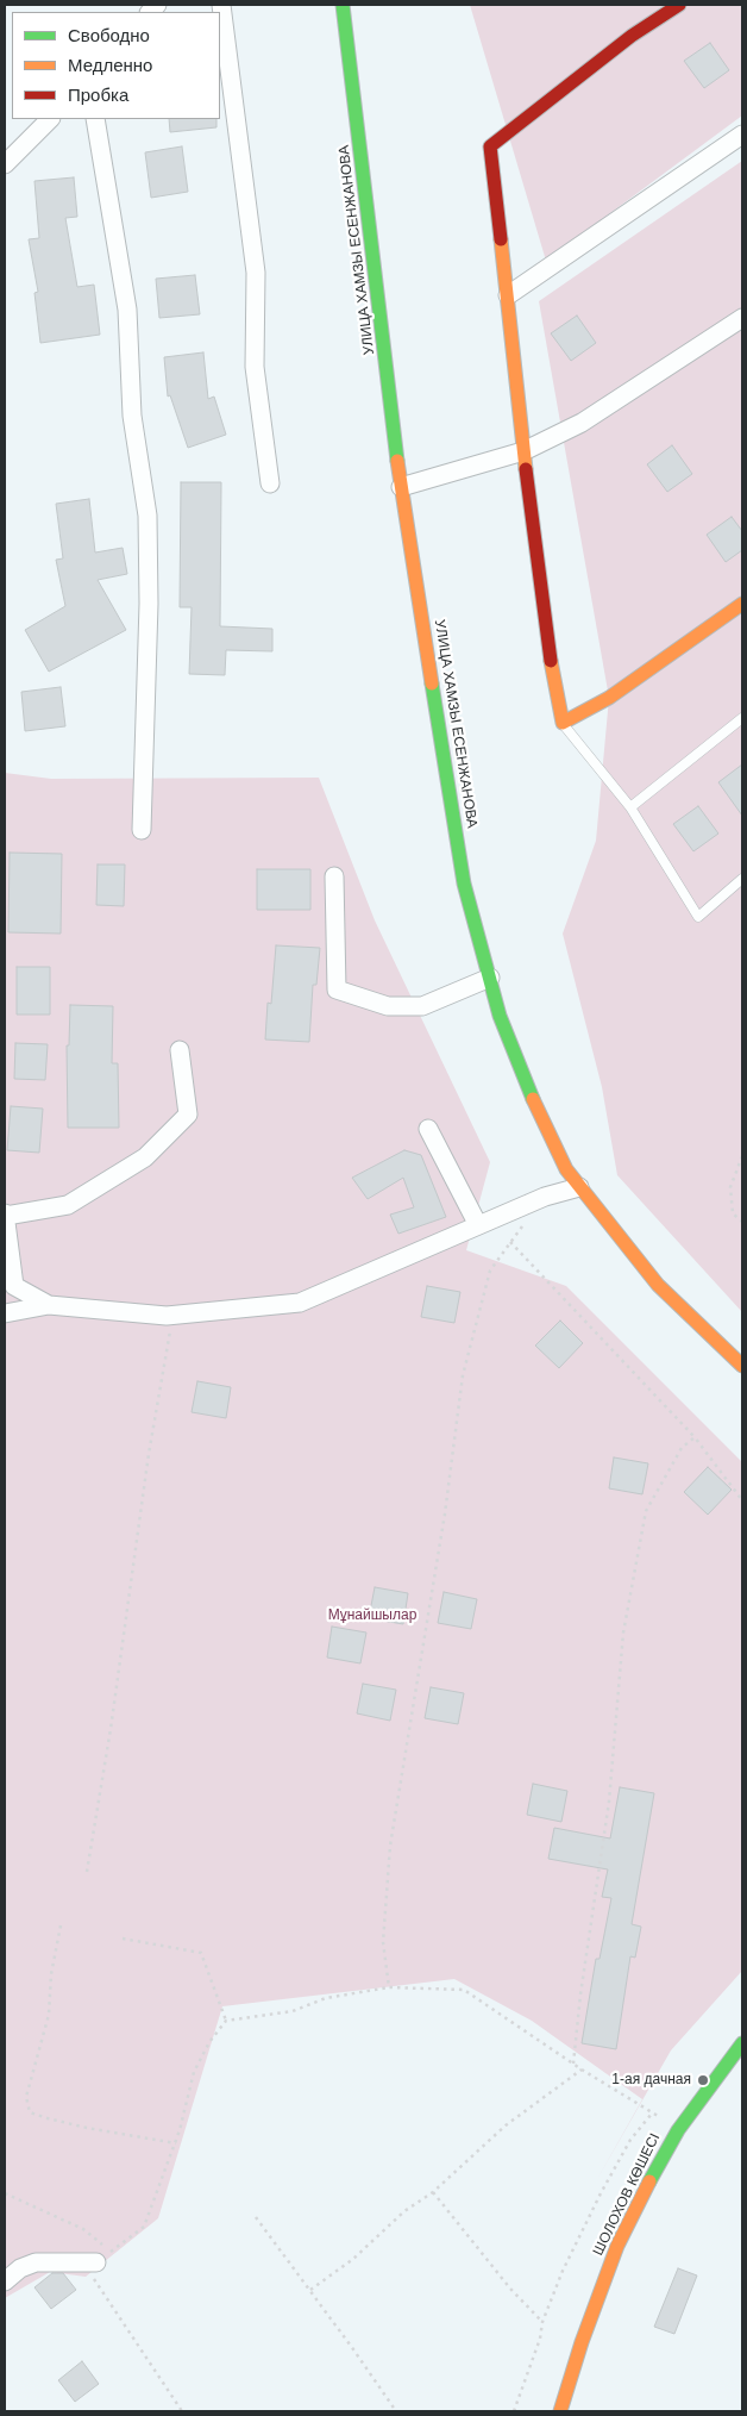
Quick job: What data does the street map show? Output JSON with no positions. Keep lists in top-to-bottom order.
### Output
{
  "streets": {
    "main road": ["УЛИЦА ХАМЗЫ ЕСЕНЖАНОВА", "ШОЛОХОВ КӨШЕСІ"]
  },
  "parks": ["Мұнайшылар"],
  "places": ["1-ая дачная"],
  "legend": ["Свободно", "Медленно", "Пробка"]
}
